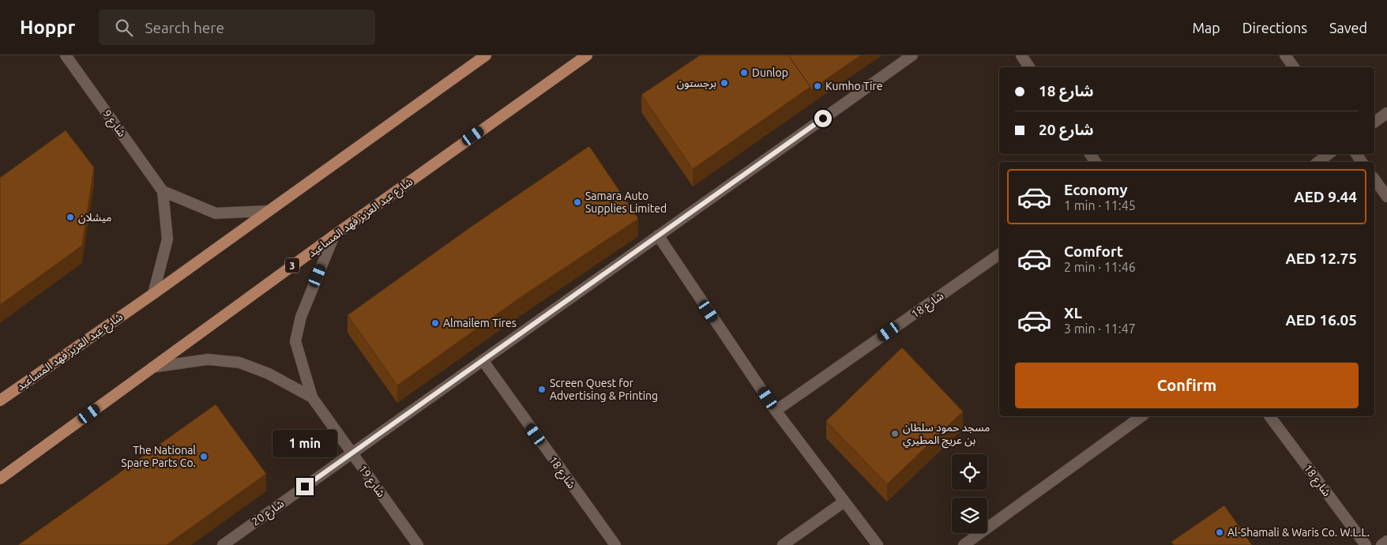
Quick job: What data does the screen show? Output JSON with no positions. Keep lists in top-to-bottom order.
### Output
{
  "streets": {
    "main road": ["شارع عبد العزيز فهد المساعيد", "3"],
    "street": [
      "شارع 9",
      "شارع 18",
      "شارع 19",
      "شارع 20"
    ]
  },
  "crossings": [
    ["شارع 9", "شارع عبد العزيز فهد المساعيد"],
    ["شارع عبد العزيز فهد المساعيد", "شارع 19"],
    ["شارع 19", "شارع 20"]
  ],
  "places": [
    "Dunlop",
    "برجستون",
    "Kumho Tire",
    "Samara Auto Supplies Limited",
    "ميشلان",
    "Almailem Tires",
    "Screen Quest for Advertising & Printing",
    "مسجد حمود سلطان بن عريج المطيري",
    "The National Spare Parts Co.",
    "Al-Shamali & Waris Co. W.L.L."
  ],
  "page": {
    "header": "Hoppr",
    "search": "Search here",
    "nav": ["Map", "Directions", "Saved"],
    "banner": ["شارع 18", "شارع 20"],
    "list": [
      {
        "name": "Economy",
        "note": "1 min · 11:45",
        "value": "AED 9.44"
      },
      {
        "name": "Comfort",
        "note": "2 min · 11:46",
        "value": "AED 12.75"
      },
      {
        "name": "XL",
        "note": "3 min · 11:47",
        "value": "AED 16.05"
      }
    ],
    "buttons": "Confirm",
    "bubble": "1 min"
  }
}
